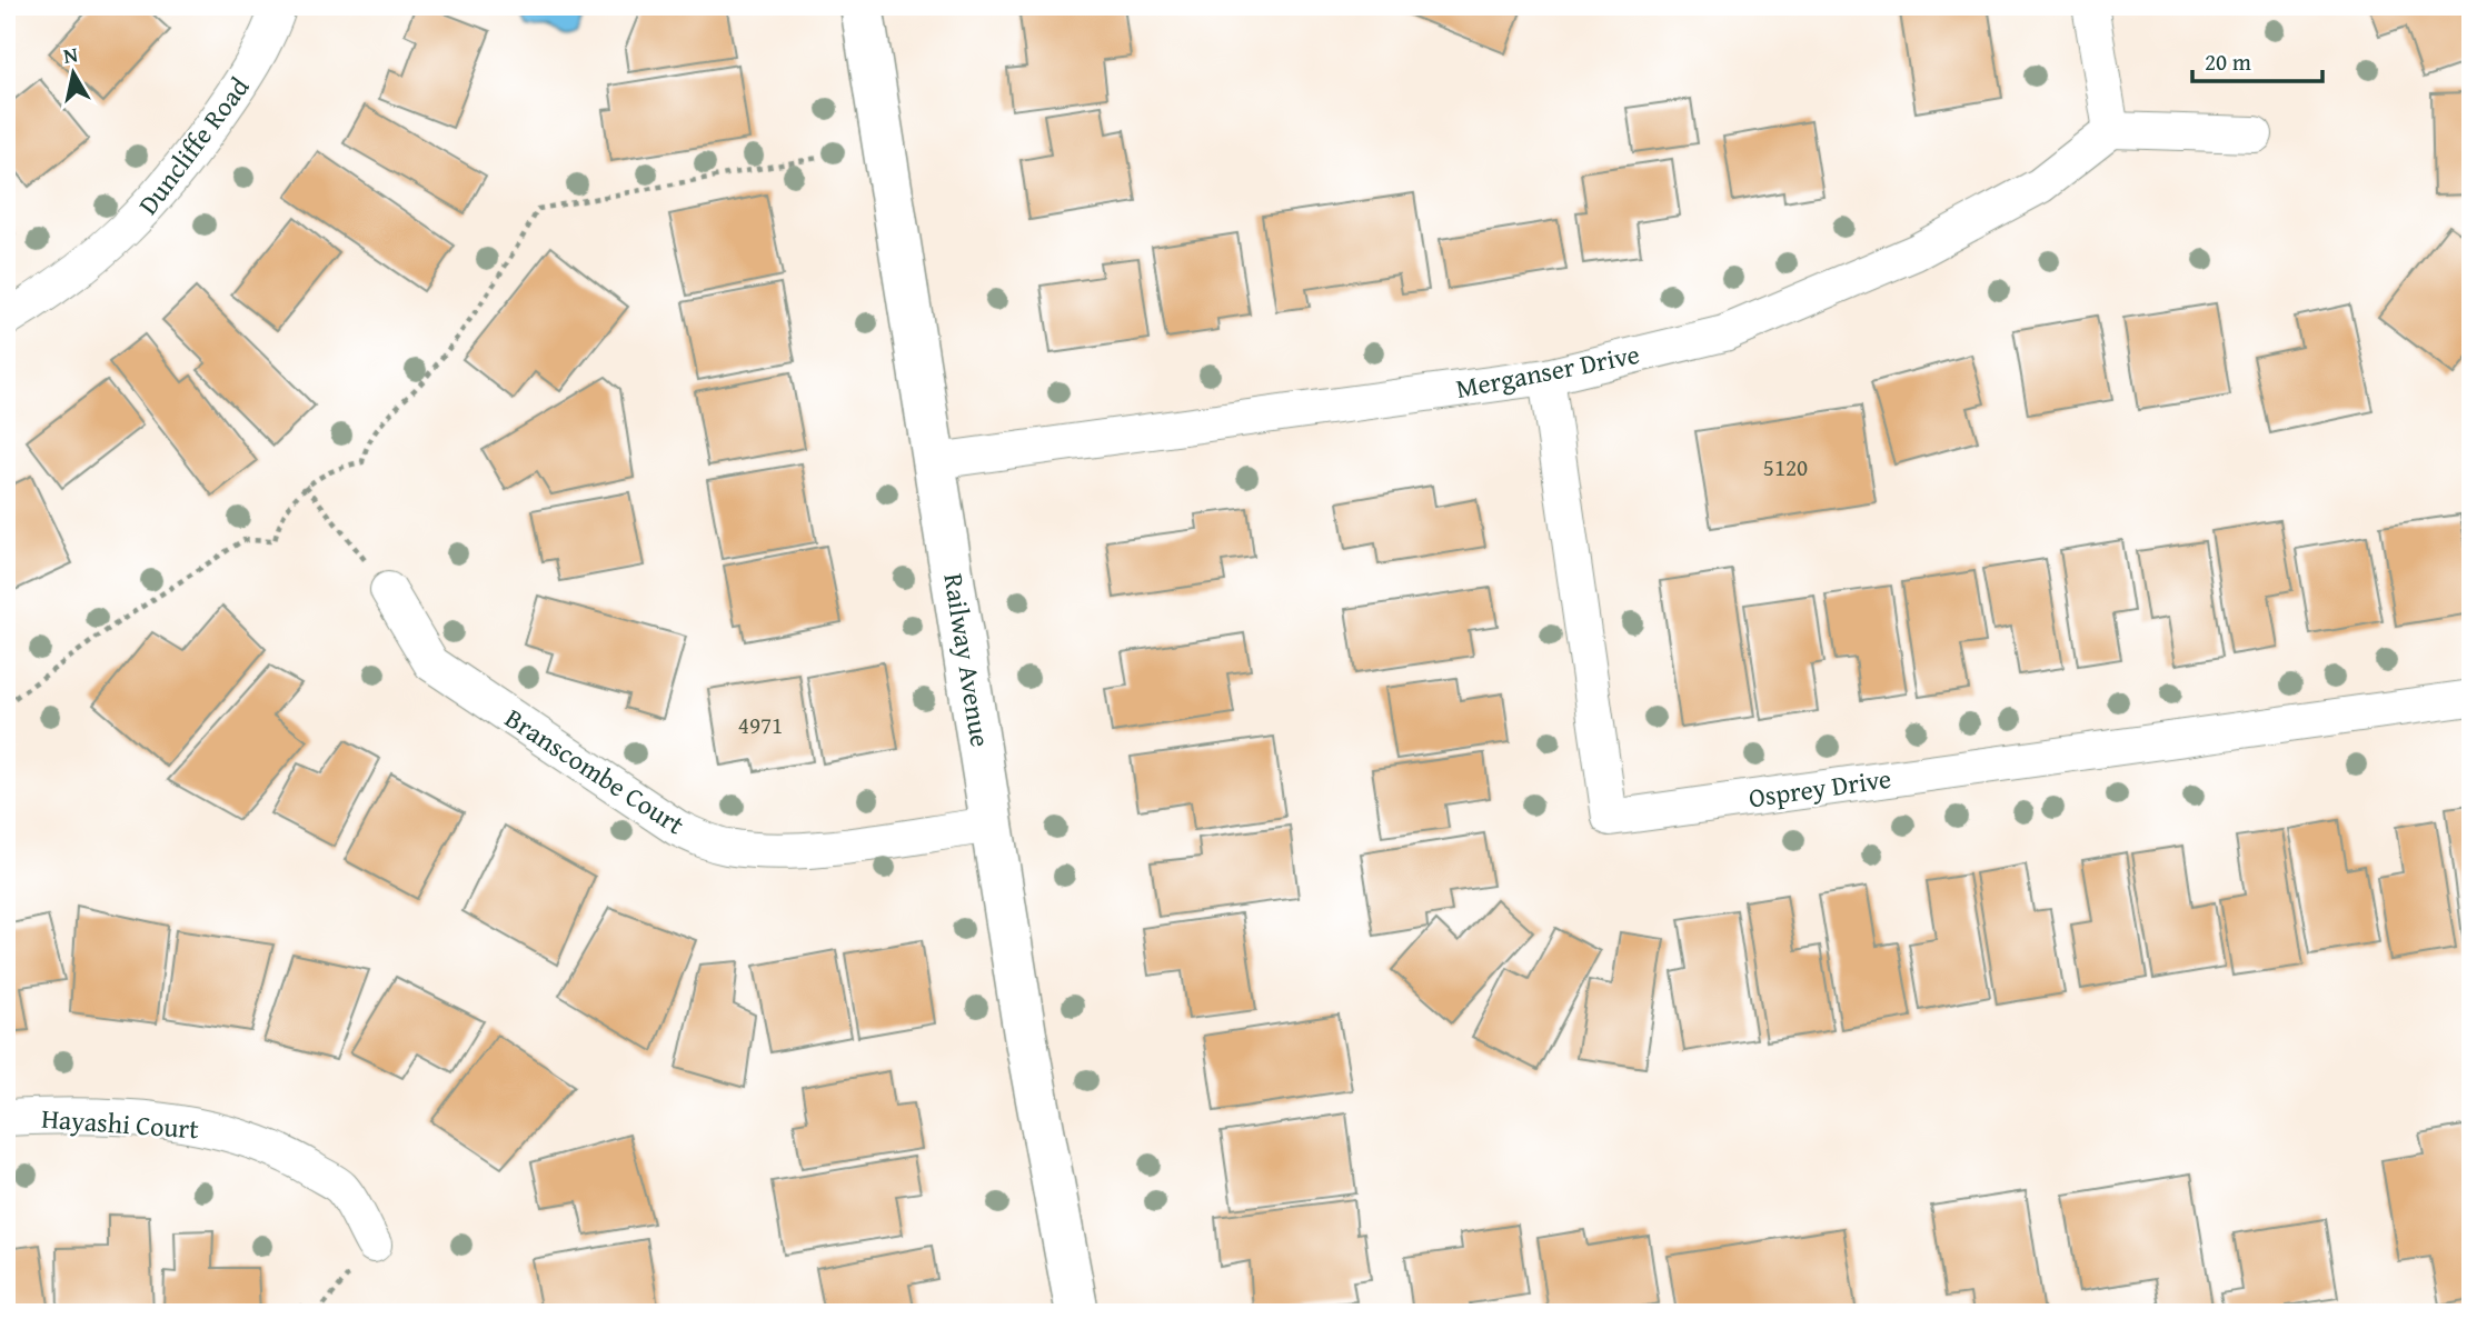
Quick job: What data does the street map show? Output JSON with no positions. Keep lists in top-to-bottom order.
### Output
{
  "streets": {
    "street": [
      "Duncliffe Road",
      "Merganser Drive",
      "Railway Avenue",
      "Branscombe Court",
      "Osprey Drive",
      "Hayashi Court"
    ]
  },
  "crossings": [
    ["Merganser Drive", "Railway Avenue"],
    ["Merganser Drive", "Osprey Drive"],
    ["Railway Avenue", "Branscombe Court"]
  ],
  "house_numbers": ["5120", "4971"],
  "scale_bar": "20 m",
  "north": "top"
}
